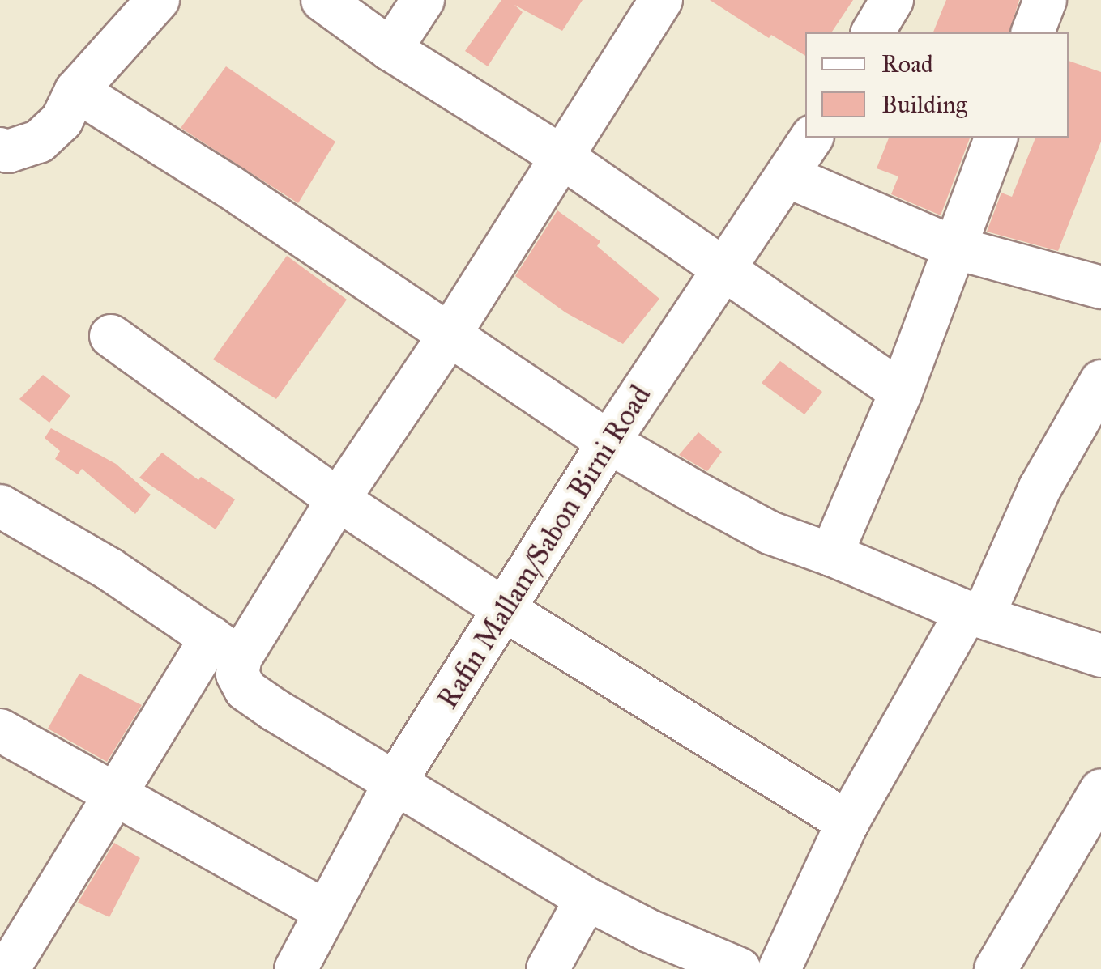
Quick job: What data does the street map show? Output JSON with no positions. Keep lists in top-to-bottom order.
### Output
{
  "streets": {
    "street": ["Rafin Mallam/Sabon Birni Road"]
  },
  "legend": ["Road", "Building"]
}
